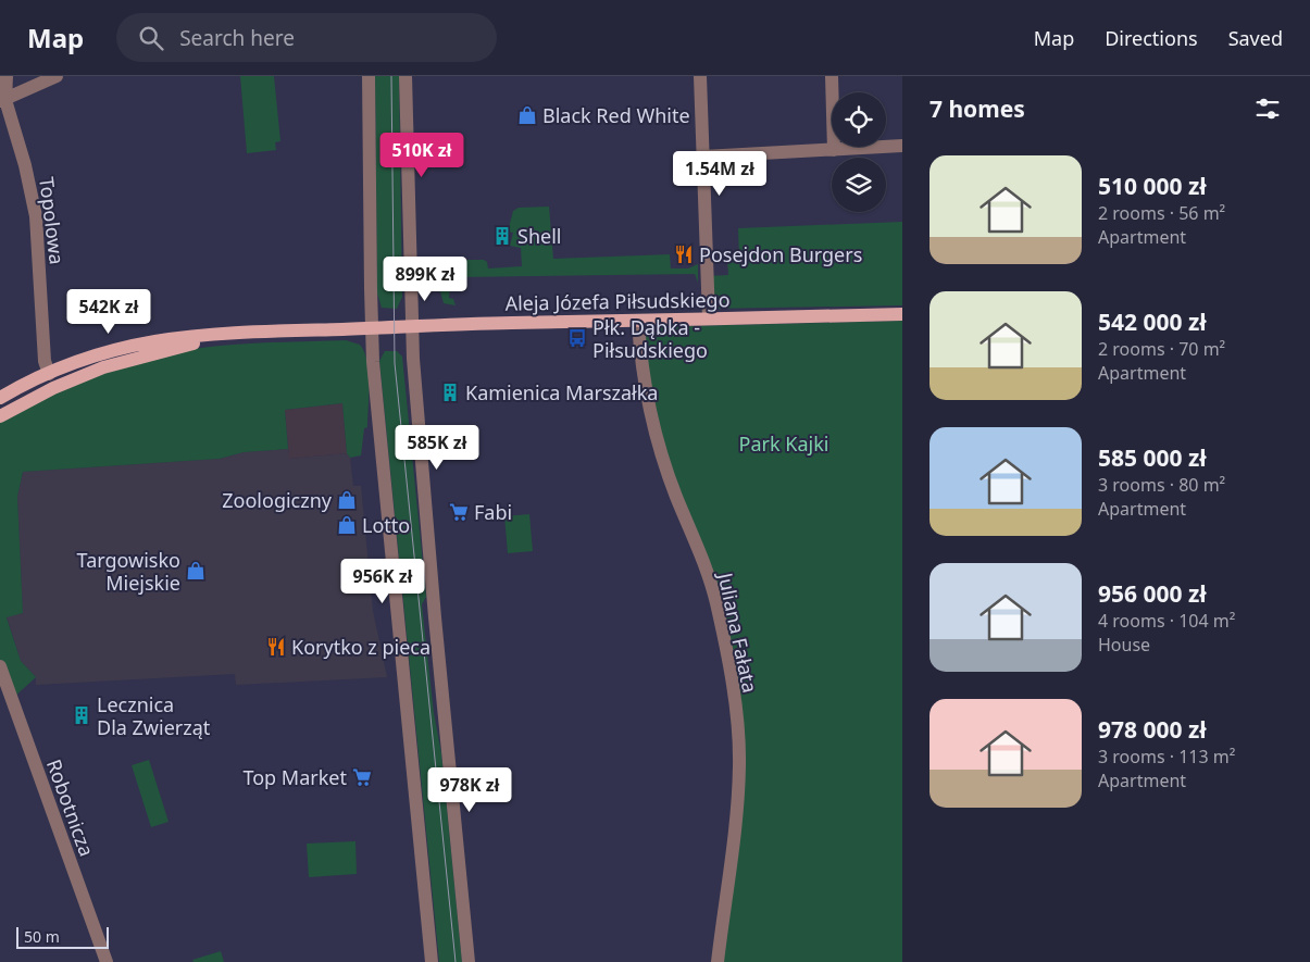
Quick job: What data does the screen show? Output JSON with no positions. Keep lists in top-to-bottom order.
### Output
{
  "streets": {
    "main road": ["Aleja Józefa Piłsudskiego"],
    "street": ["Topolowa", "Juliana Fałata", "Robotnicza"]
  },
  "crossings": [
    ["Topolowa", "Aleja Józefa Piłsudskiego"],
    ["Aleja Józefa Piłsudskiego", "Juliana Fałata"]
  ],
  "parks": ["Park Kajki"],
  "places": {
    "shop": [
      "Black Red White",
      "Zoologiczny",
      "Lotto",
      "Targowisko Miejskie"
    ],
    "building": ["Shell", "Kamienica Marszałka", "Lecznica Dla Zwierząt"],
    "restaurant": ["Posejdon Burgers", "Korytko z pieca"],
    "bus stop": ["Płk. Dąbka - Piłsudskiego"],
    "supermarket": ["Fabi", "Top Market"]
  },
  "scale_bar": "50 m",
  "page": {
    "header": "Map",
    "search": "Search here",
    "nav": ["Map", "Directions", "Saved"],
    "heading": "7 homes",
    "price": [
      "510K zł",
      "1.54M zł",
      "899K zł",
      "542K zł",
      "585K zł",
      "956K zł",
      "978K zł"
    ],
    "list": [
      {
        "name": "510 000 zł",
        "note": "2 rooms · 56 m² · Apartment"
      },
      {
        "name": "542 000 zł",
        "note": "2 rooms · 70 m² · Apartment"
      },
      {
        "name": "585 000 zł",
        "note": "3 rooms · 80 m² · Apartment"
      },
      {
        "name": "956 000 zł",
        "note": "4 rooms · 104 m² · House"
      },
      {
        "name": "978 000 zł",
        "note": "3 rooms · 113 m² · Apartment"
      }
    ],
    "scale": "50 m"
  }
}
